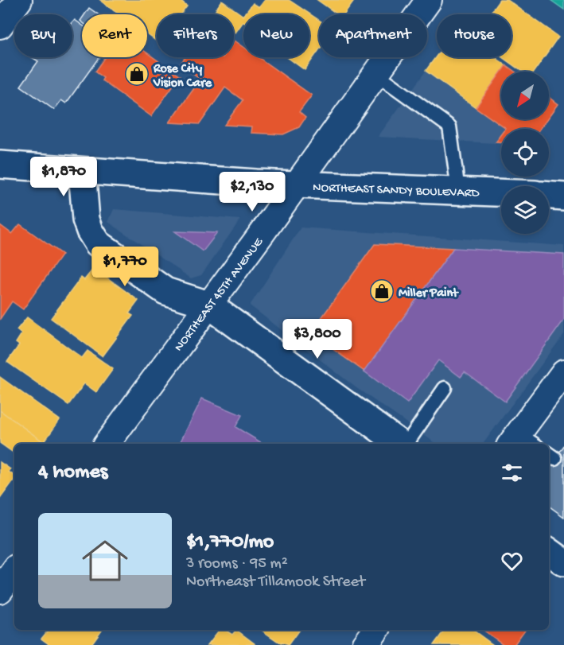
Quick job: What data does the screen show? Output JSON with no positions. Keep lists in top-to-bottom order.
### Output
{
  "streets": {
    "main road": ["NORTHEAST SANDY BOULEVARD"],
    "street": ["NORTHEAST 45TH AVENUE"]
  },
  "crossings": [
    ["NORTHEAST SANDY BOULEVARD", "NORTHEAST 45TH AVENUE"]
  ],
  "places": {
    "shop": ["Rose City Vision Care", "Miller Paint"]
  },
  "north": "bottom left",
  "page": {
    "chip": [
      "Buy",
      "Rent",
      "Filters",
      "New",
      "Apartment",
      "House"
    ],
    "price": [
      "$1,870",
      "$2,130",
      "$1,770",
      "$3,800"
    ],
    "heading": "4 homes",
    "list": [
      {
        "name": "$1,770/mo",
        "note": "3 rooms · 95 m² · Northeast Tillamook Street"
      }
    ]
  }
}
